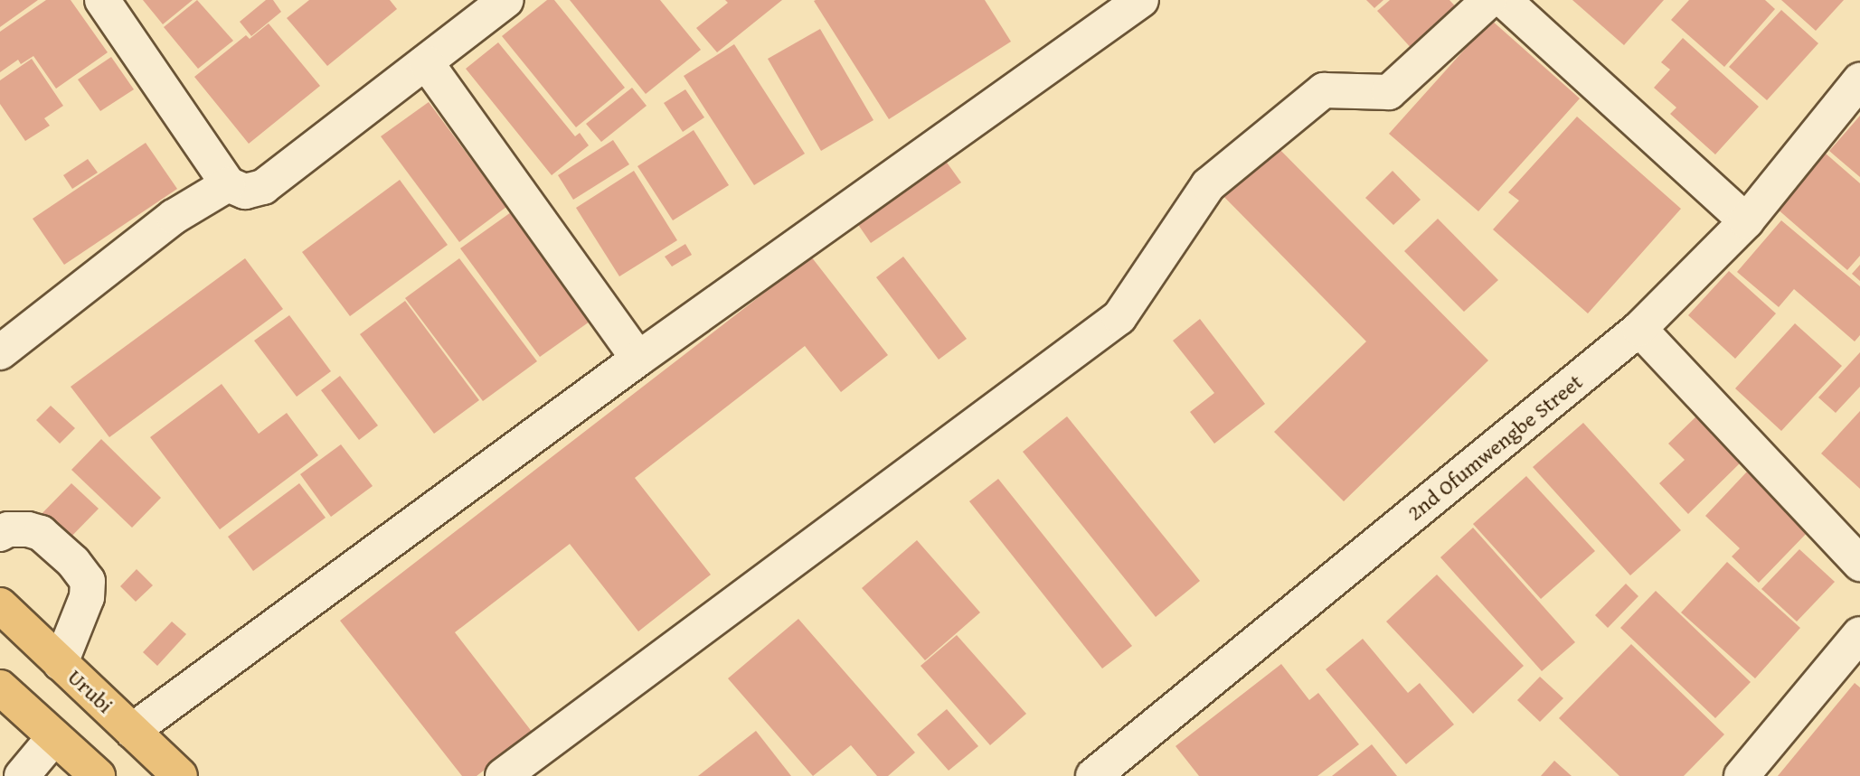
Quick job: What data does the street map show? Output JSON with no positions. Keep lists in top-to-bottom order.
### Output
{
  "streets": {
    "highway": ["Urubi"],
    "street": ["2nd Ofumwengbe Street"]
  }
}
